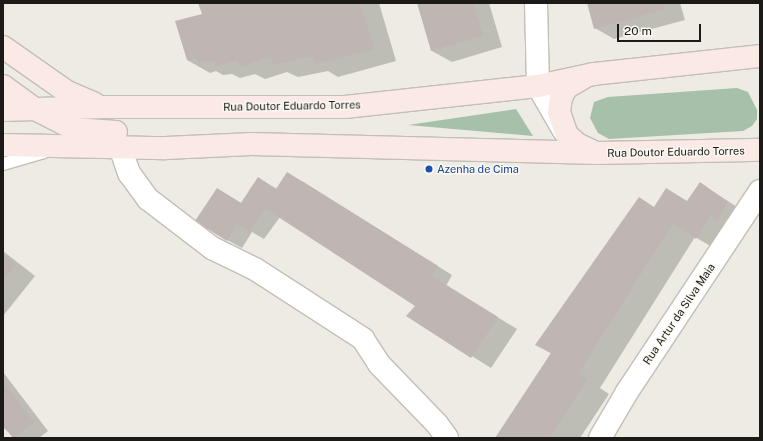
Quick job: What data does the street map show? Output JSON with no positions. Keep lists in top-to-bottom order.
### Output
{
  "streets": {
    "main road": ["Rua Doutor Eduardo Torres"],
    "street": ["Rua Artur da Silva Maia"]
  },
  "places": ["Azenha de Cima"],
  "scale_bar": "20 m"
}
